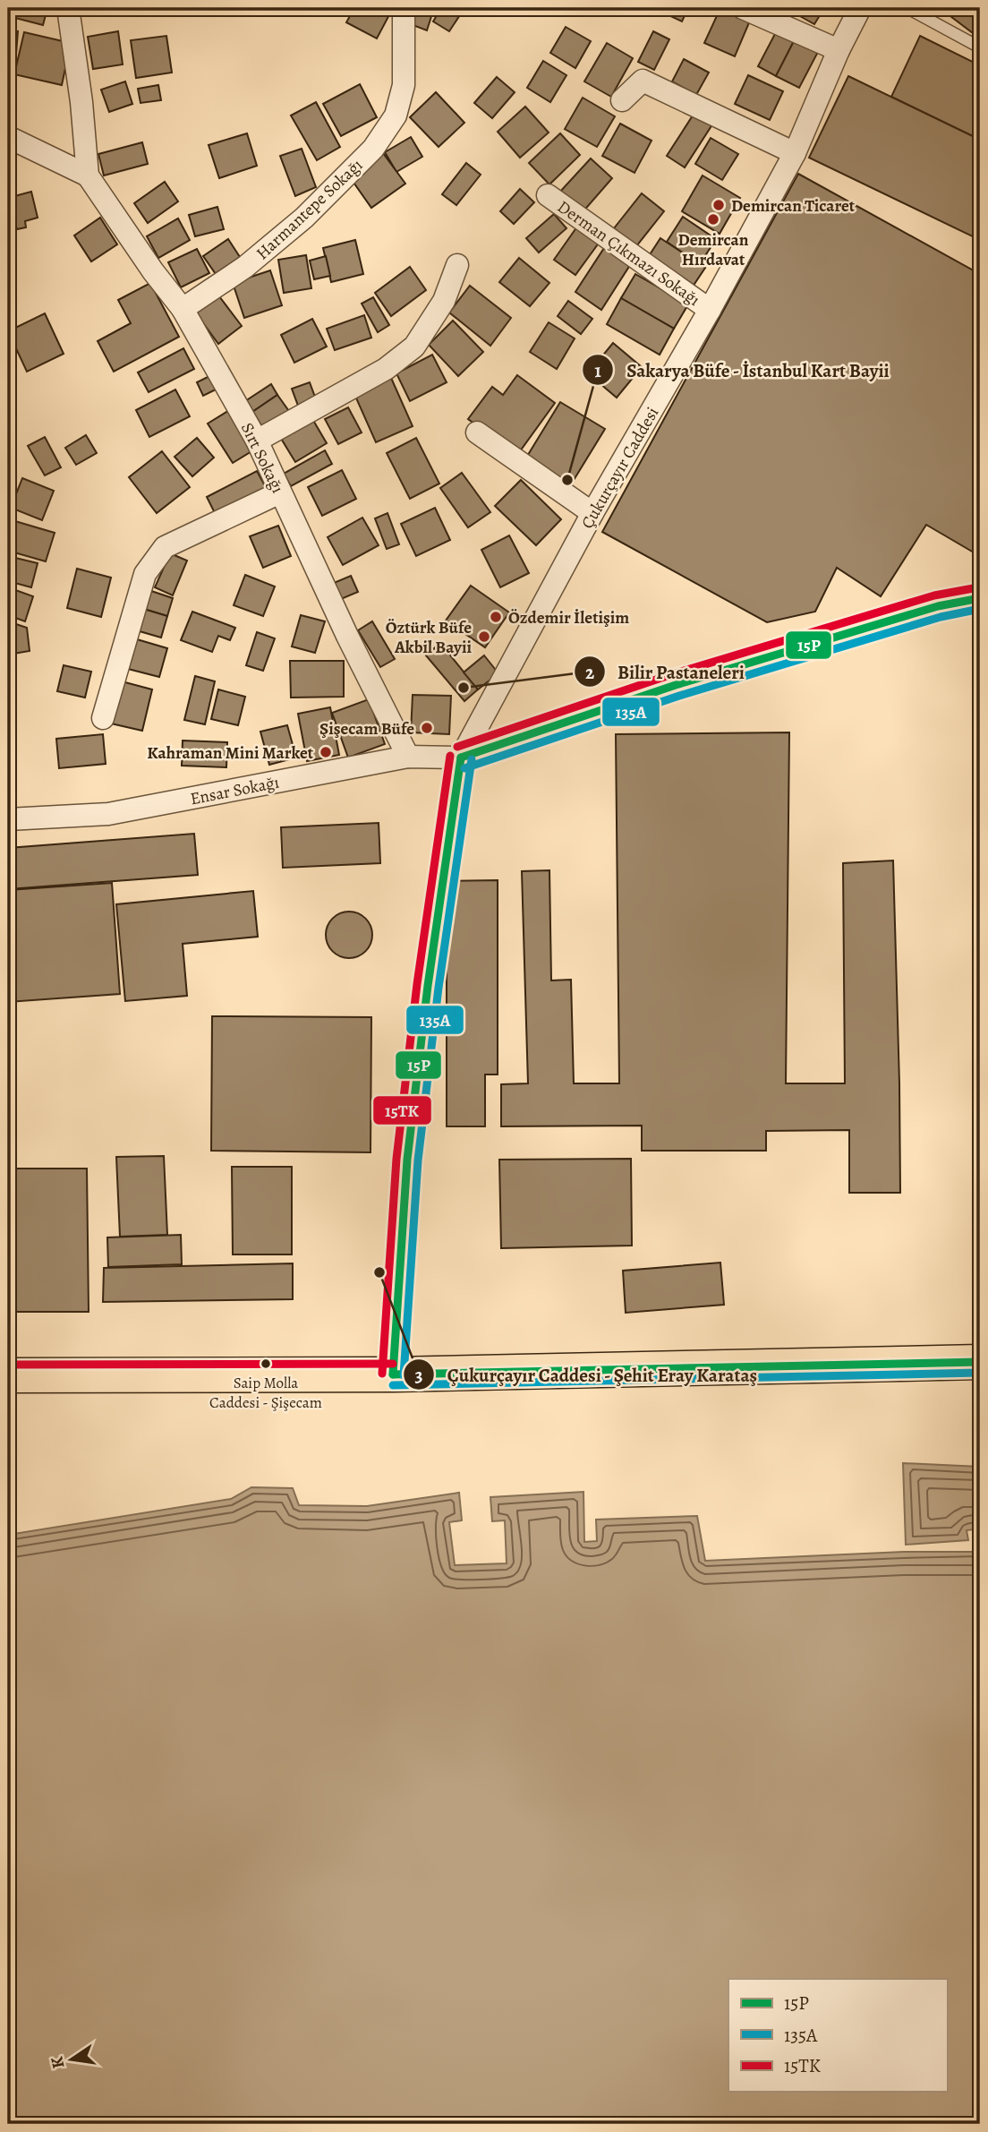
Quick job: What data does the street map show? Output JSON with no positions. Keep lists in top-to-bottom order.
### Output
{
  "streets": {
    "street": [
      "Harmantepe Sokağı",
      "Derman Çıkmazı Sokağı",
      "Sırt Sokağı",
      "Çukurçayır Caddesi",
      "Ensar Sokağı"
    ]
  },
  "crossings": [
    ["Harmantepe Sokağı", "Sırt Sokağı"],
    ["Derman Çıkmazı Sokağı", "Çukurçayır Caddesi"],
    ["Sırt Sokağı", "Ensar Sokağı"],
    ["Çukurçayır Caddesi", "Ensar Sokağı"]
  ],
  "places": [
    "Demircan Ticaret",
    "Demircan Hırdavat",
    "Sakarya Büfe - İstanbul Kart Bayii",
    "Özdemir İletişim",
    "Öztürk Büfe Akbil Bayii",
    "Bilir Pastaneleri",
    "Şişecam Büfe",
    "Kahraman Mini Market",
    "Çukurçayır Caddesi - Şehit Eray Karataş",
    "Saip Molla Caddesi - Şişecam"
  ],
  "lines": ["transit line 15TK", "transit line 15P", "transit line 135A"],
  "legend": ["15P", "135A", "15TK"],
  "north": "left"
}
